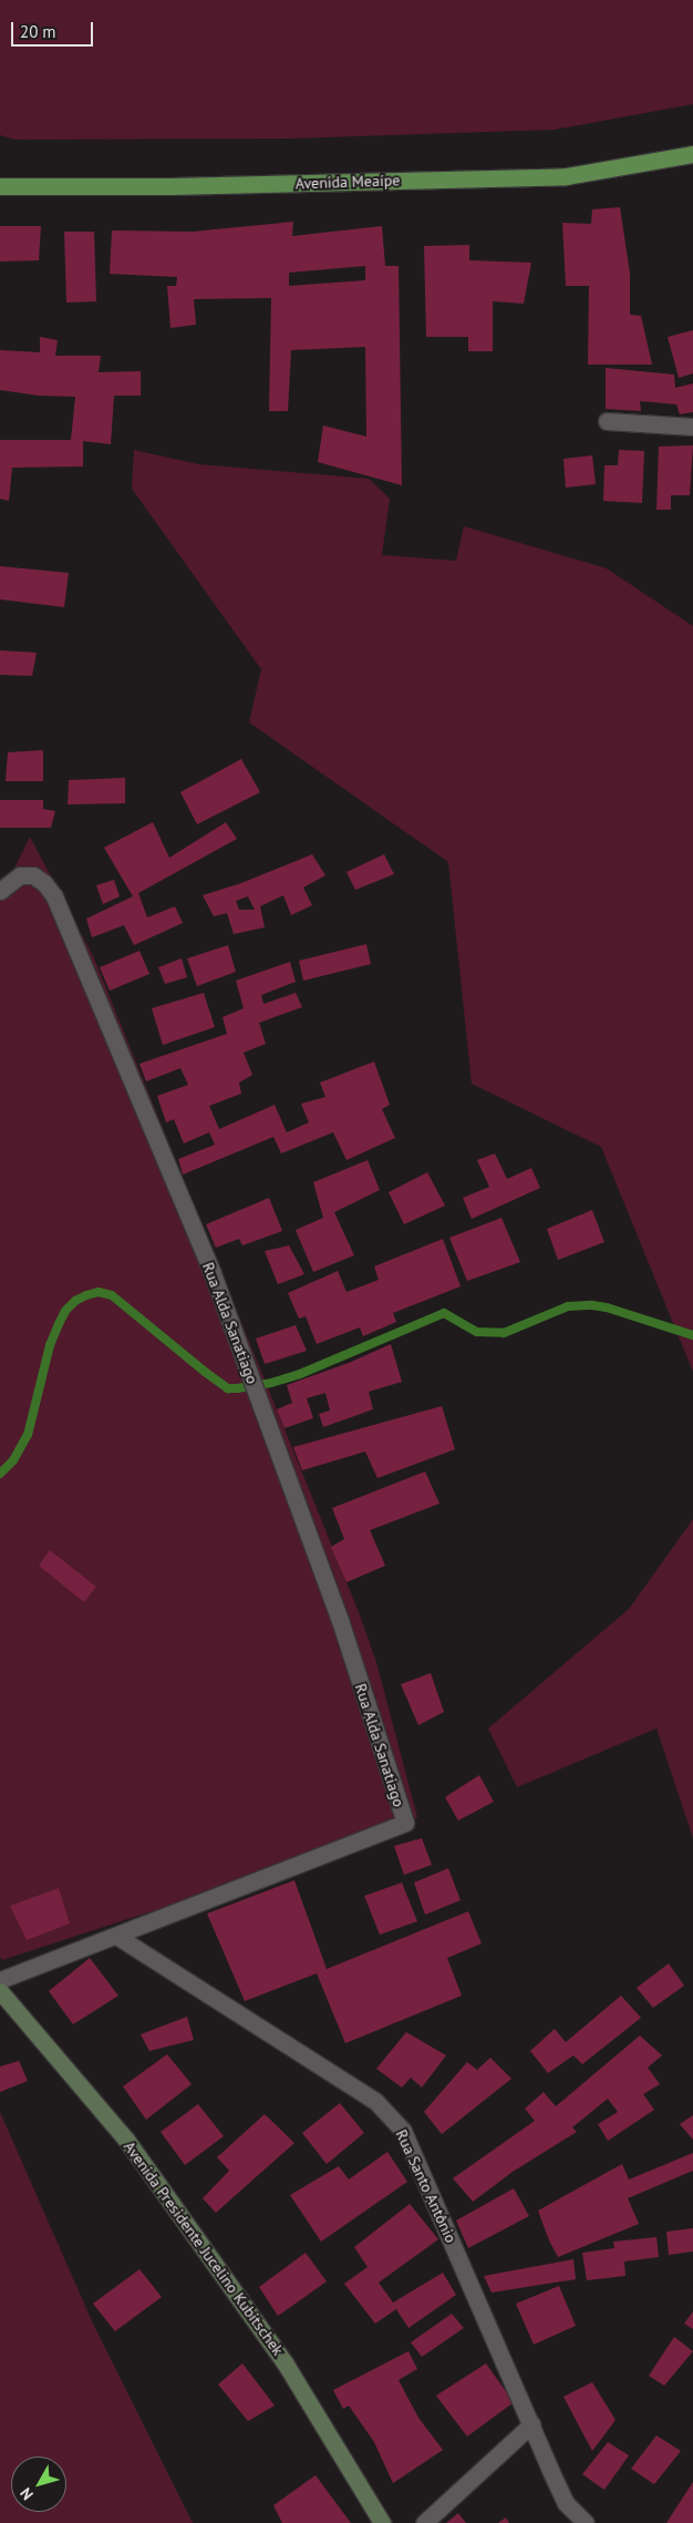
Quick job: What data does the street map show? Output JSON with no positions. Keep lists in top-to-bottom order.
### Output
{
  "streets": {
    "main road": ["Avenida Meaípe"],
    "street": ["Rua Alda Sanatiago", "Rua Santo Antônio", "Avenida Presidente Jucelino Kubitschek"]
  },
  "crossings": [
    ["Rua Alda Sanatiago", "Rua Santo Antônio"]
  ],
  "scale_bar": "20 m",
  "north": "bottom left"
}
